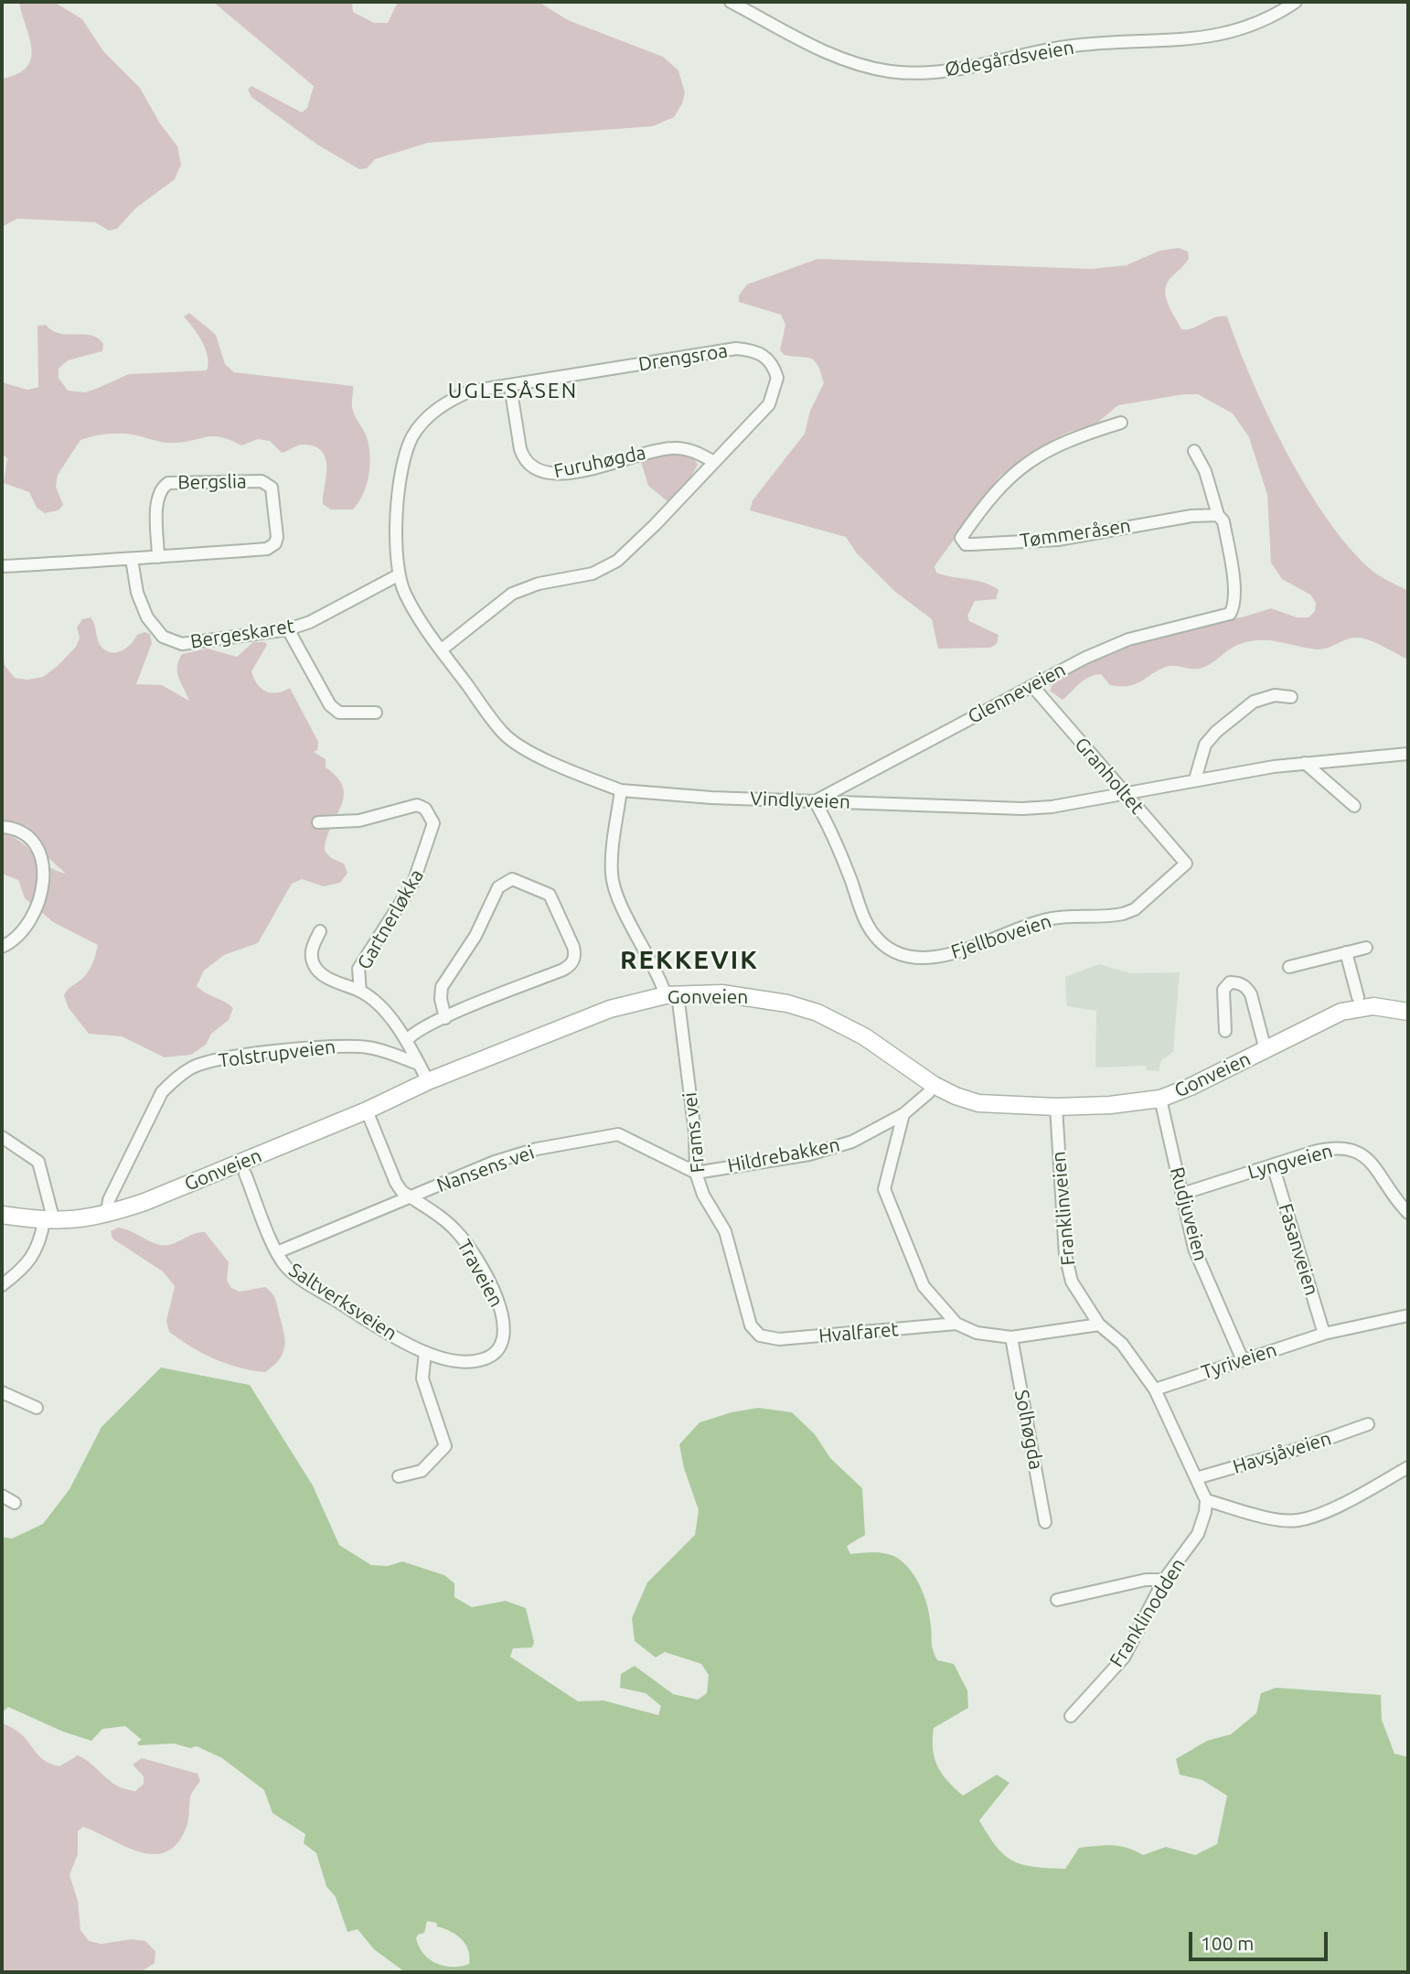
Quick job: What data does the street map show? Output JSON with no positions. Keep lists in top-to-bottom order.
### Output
{
  "streets": {
    "street": [
      "Ødegårdsveien",
      "Drengsroa",
      "Furuhøgda",
      "Bergslia",
      "Tømmeråsen",
      "Bergeskaret",
      "Glenneveien",
      "Granholtet",
      "Vindlyveien",
      "Gartnerløkka",
      "Fjellboveien",
      "Gonveien",
      "Tolstrupveien",
      "Frams vei",
      "Hildrebakken",
      "Lyngveien",
      "Nansens vei",
      "Franklinveien",
      "Rudjuveien",
      "Fasanveien",
      "Traveien",
      "Saltverksveien",
      "Hvalfaret",
      "Tyriveien",
      "Solhøgda",
      "Havsjåveien",
      "Franklinodden"
    ]
  },
  "crossings": [
    ["Drengsroa", "Furuhøgda"],
    ["Drengsroa", "Bergeskaret"],
    ["Drengsroa", "Vindlyveien"],
    ["Bergslia", "Bergeskaret"],
    ["Tømmeråsen", "Glenneveien"],
    ["Glenneveien", "Granholtet"],
    ["Glenneveien", "Vindlyveien"],
    ["Glenneveien", "Fjellboveien"],
    ["Granholtet", "Vindlyveien"],
    ["Granholtet", "Fjellboveien"],
    ["Vindlyveien", "Fjellboveien"],
    ["Gonveien", "Tolstrupveien"],
    ["Gonveien", "Frams vei"],
    ["Gonveien", "Hildrebakken"],
    ["Gonveien", "Franklinveien"],
    ["Gonveien", "Rudjuveien"],
    ["Gonveien", "Traveien"],
    ["Frams vei", "Hildrebakken"],
    ["Frams vei", "Nansens vei"],
    ["Frams vei", "Hvalfaret"],
    ["Hildrebakken", "Nansens vei"],
    ["Lyngveien", "Rudjuveien"],
    ["Lyngveien", "Fasanveien"],
    ["Nansens vei", "Traveien"],
    ["Nansens vei", "Saltverksveien"],
    ["Franklinveien", "Tyriveien"],
    ["Franklinveien", "Havsjåveien"],
    ["Franklinveien", "Franklinodden"],
    ["Rudjuveien", "Tyriveien"],
    ["Fasanveien", "Tyriveien"],
    ["Traveien", "Saltverksveien"]
  ],
  "districts": ["UGLESÅSEN", "REKKEVIK"],
  "scale_bar": "100 m"
}
